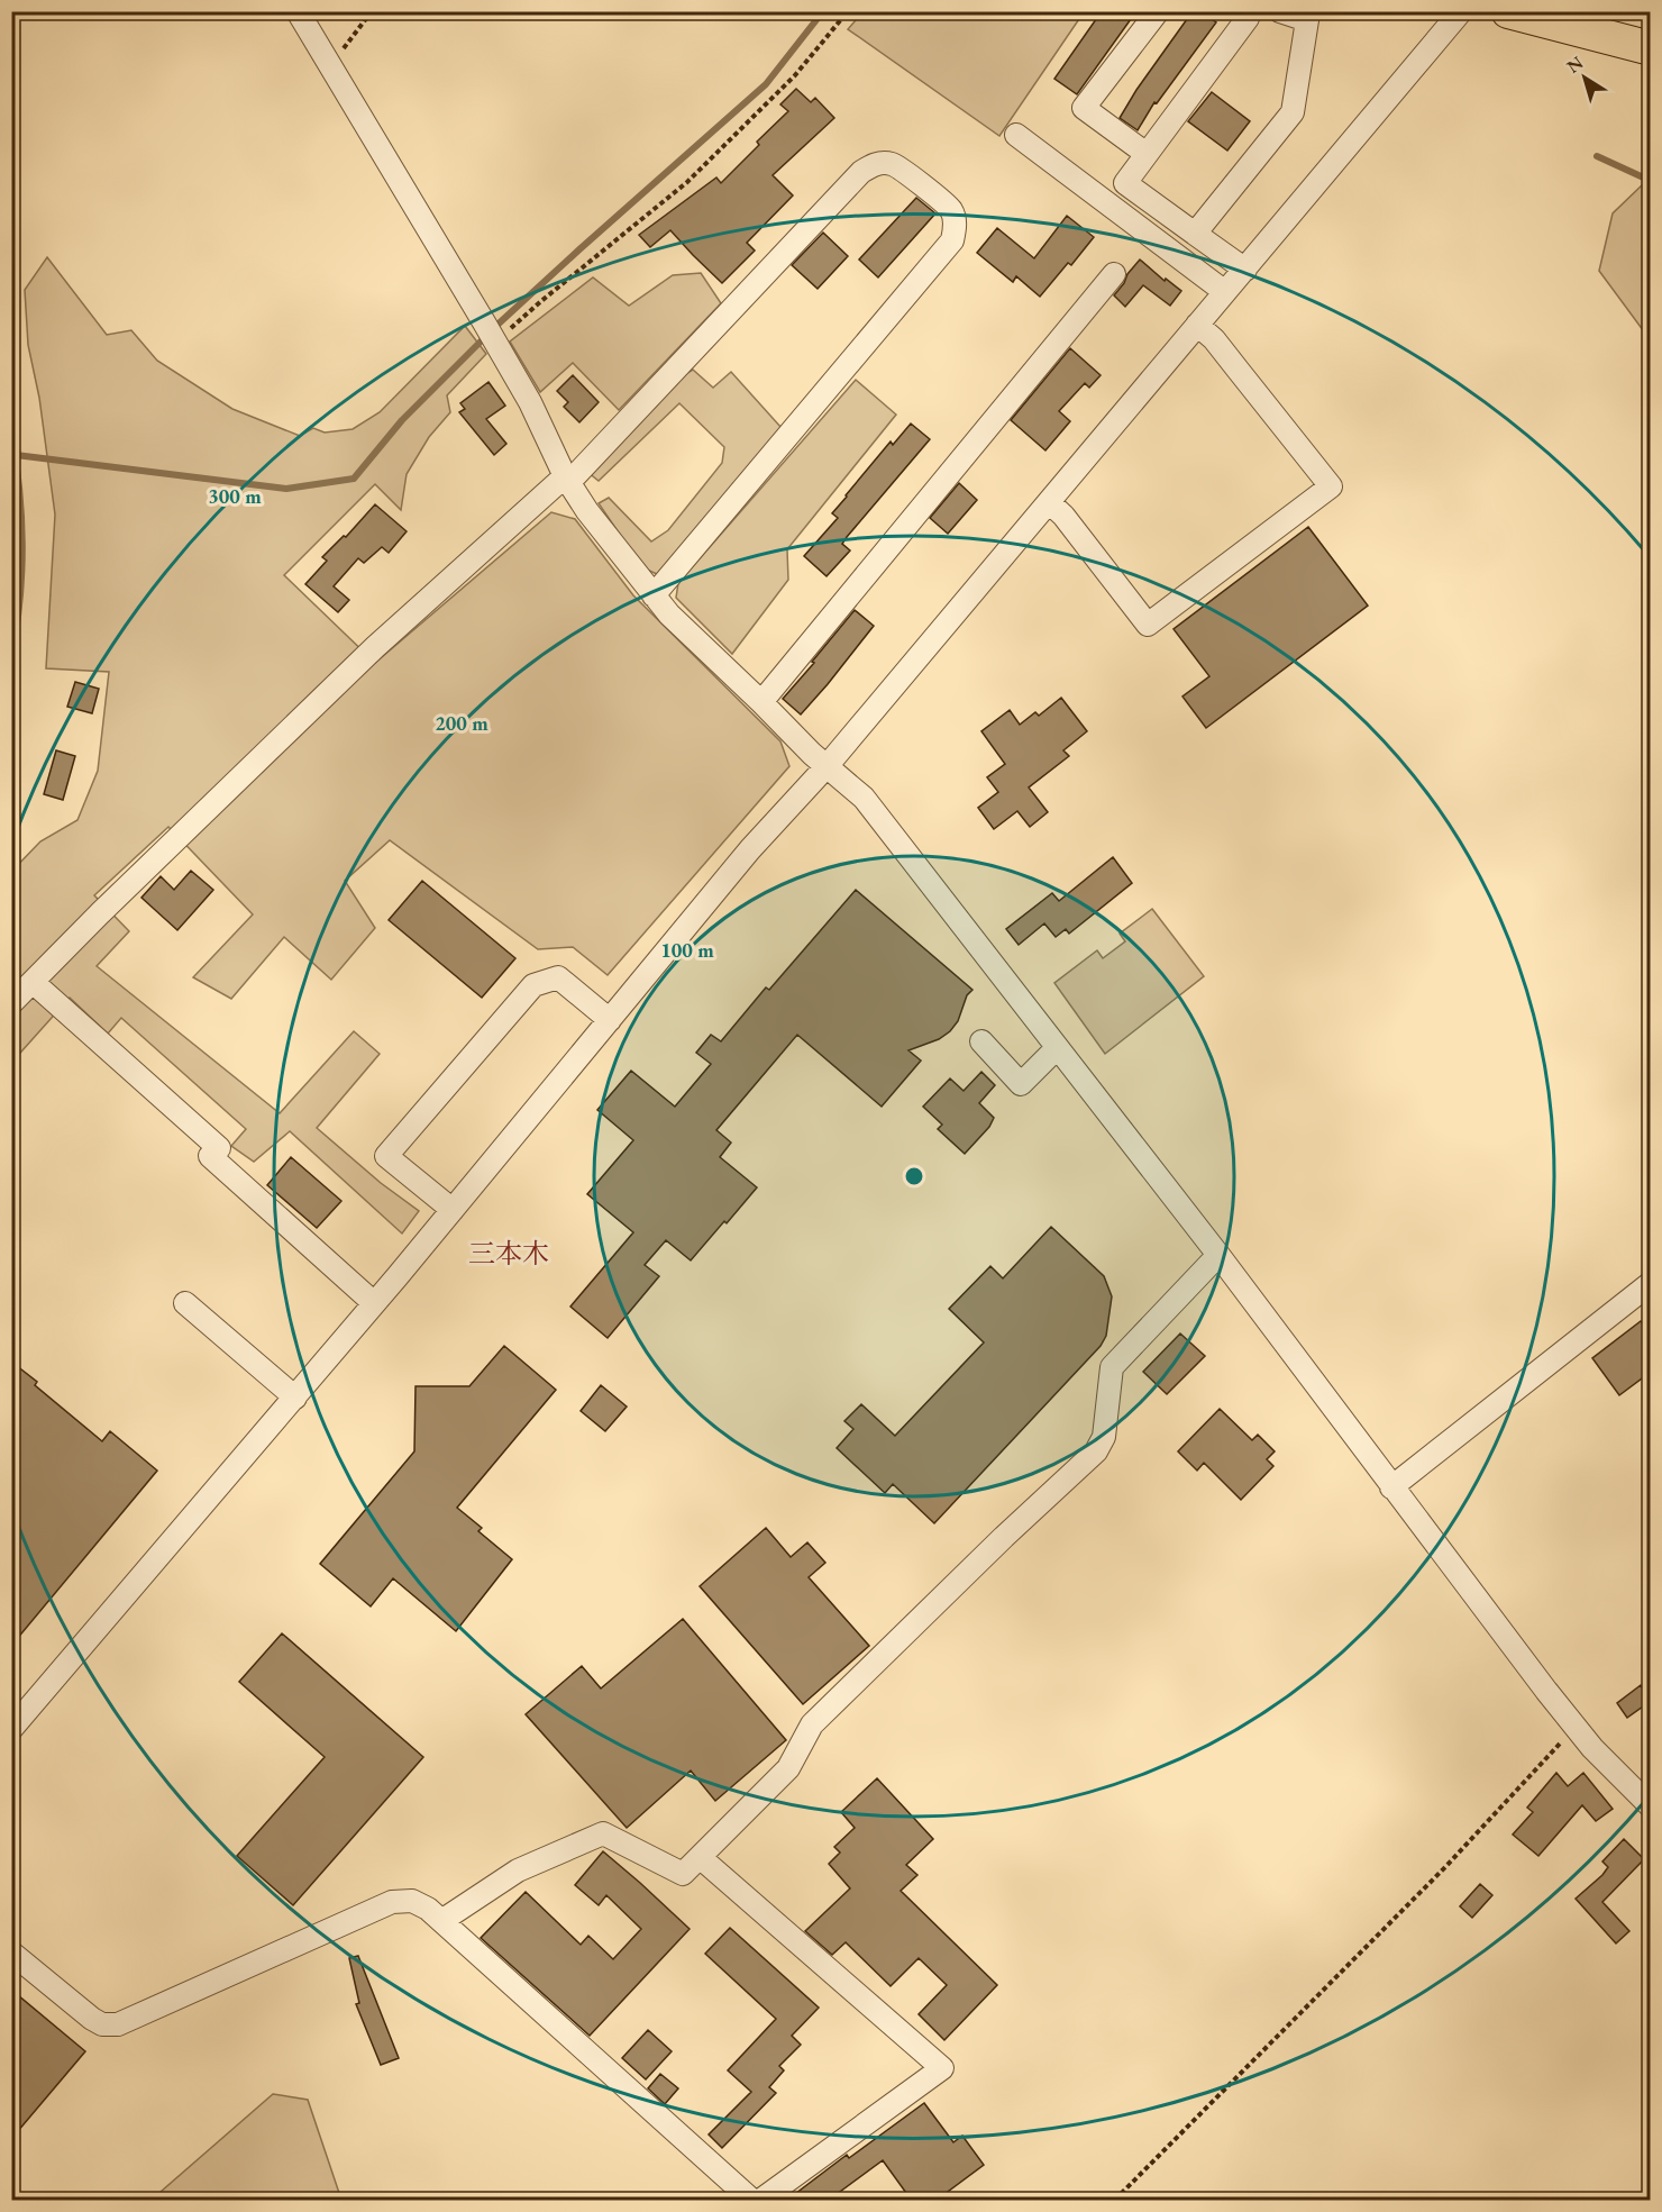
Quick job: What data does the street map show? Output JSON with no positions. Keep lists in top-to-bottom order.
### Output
{
  "districts": ["三本木"],
  "north": "top left",
  "rings": ["300 m", "200 m", "100 m"]
}
